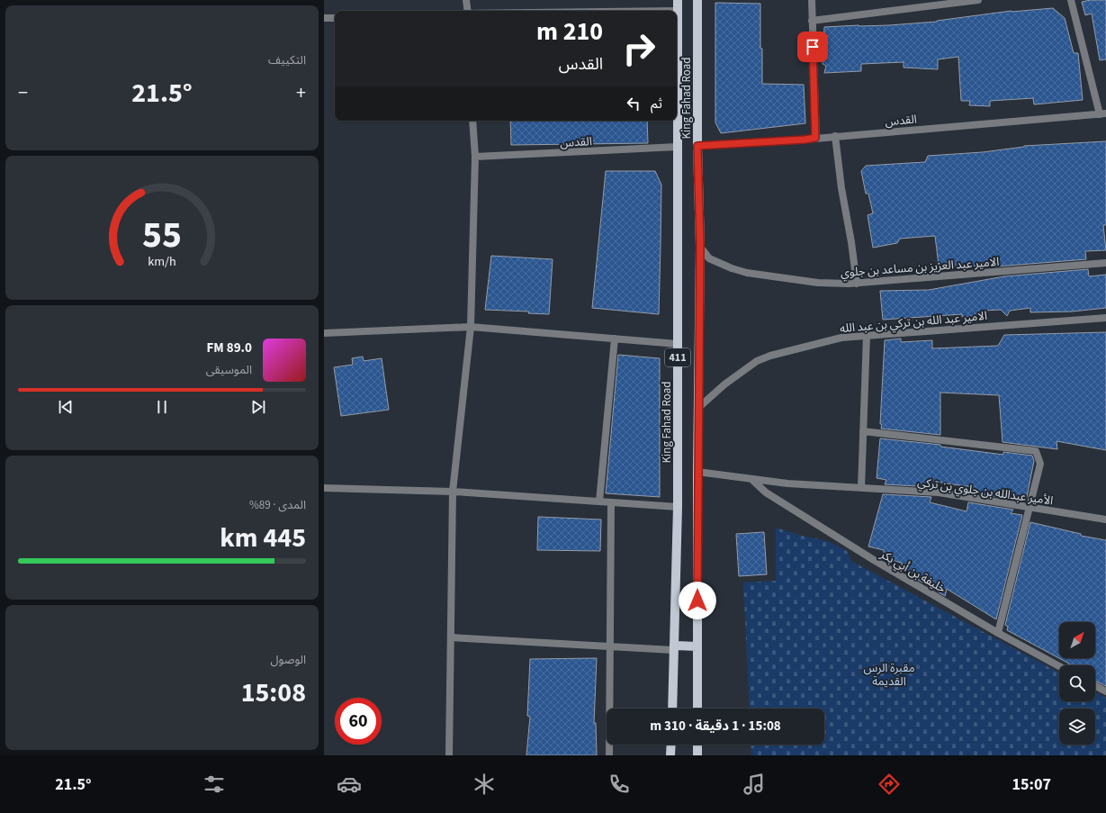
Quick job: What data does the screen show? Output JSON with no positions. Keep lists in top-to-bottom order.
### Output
{
  "streets": {
    "main road": ["King Fahad Road", "411"],
    "street": [
      "القدس",
      "الامير عبد العزيز بن مساعد بن جلوي",
      "الامير عبد الله بن تركي بن عبد الله",
      "الأمير عبدالله بن جلوي بن تركي",
      "خليفة بن أبي بكر"
    ]
  },
  "crossings": [
    ["King Fahad Road", "القدس"],
    ["King Fahad Road", "الامير عبد العزيز بن مساعد بن جلوي"],
    ["King Fahad Road", "الامير عبد الله بن تركي بن عبد الله"]
  ],
  "parks": ["مقبرة الرس القديمة"],
  "north": "top right",
  "page": {
    "tile": [
      "التكييف",
      ["المدى · 89%", "445 km"],
      ["الوصول", "15:08"]
    ],
    "turn": ["210 m", "القدس"],
    "heat": ["−", "21.5°", "+"],
    "then": "ثم",
    "song": ["89.0 FM", "الموسيقى"],
    "limit": "60",
    "trip": "15:08 · 1 دقيقة · 310 m",
    "tabs": ["15:07", "21.5°"],
    "gauge": ["55", "km/h"]
  }
}
